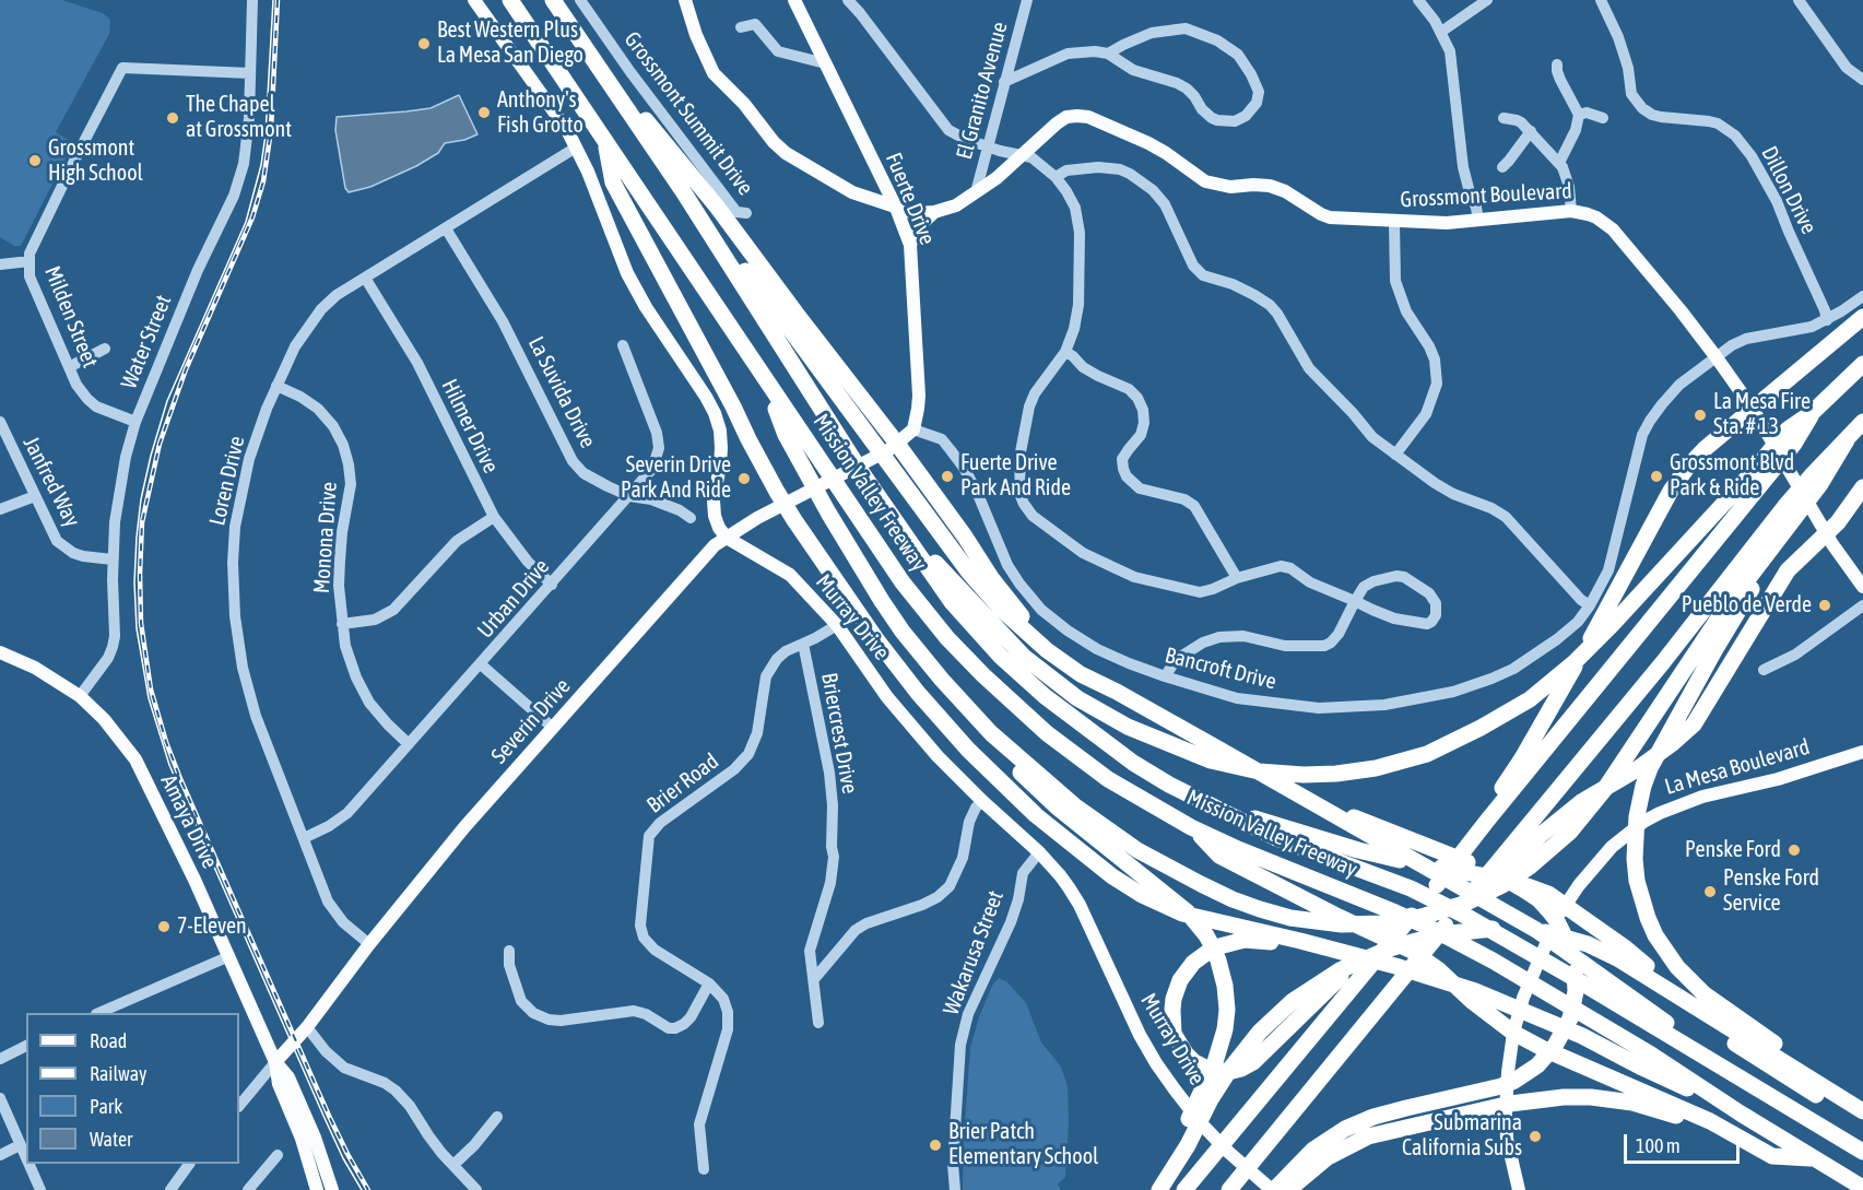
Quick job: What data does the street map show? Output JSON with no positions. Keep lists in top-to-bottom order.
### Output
{
  "streets": {
    "highway": ["Mission Valley Freeway"],
    "main road": [
      "Grossmont Boulevard",
      "Fuerte Drive",
      "Murray Drive",
      "Severin Drive",
      "La Mesa Boulevard",
      "Amaya Drive"
    ],
    "street": [
      "El Granito Avenue",
      "Grossmont Summit Drive",
      "Dillon Drive",
      "Milden Street",
      "Water Street",
      "La Suvida Drive",
      "Hilmer Drive",
      "Loren Drive",
      "Janfred Way",
      "Monona Drive",
      "Urban Drive",
      "Bancroft Drive",
      "Briercrest Drive",
      "Brier Road",
      "Wakarusa Street"
    ]
  },
  "crossings": [
    ["El Granito Avenue", "Grossmont Boulevard"],
    ["Dillon Drive", "Bancroft Drive"],
    ["Grossmont Boulevard", "Fuerte Drive"],
    ["Grossmont Boulevard", "Bancroft Drive"],
    ["Fuerte Drive", "Bancroft Drive"],
    ["Fuerte Drive", "Severin Drive"],
    ["Milden Street", "Water Street"],
    ["Water Street", "Janfred Way"],
    ["Water Street", "Amaya Drive"],
    ["La Suvida Drive", "Loren Drive"],
    ["La Suvida Drive", "Urban Drive"],
    ["Hilmer Drive", "Loren Drive"],
    ["Hilmer Drive", "Urban Drive"],
    ["Loren Drive", "Monona Drive"],
    ["Loren Drive", "Urban Drive"],
    ["Loren Drive", "Severin Drive"],
    ["Monona Drive", "Urban Drive"],
    ["Murray Drive", "Severin Drive"],
    ["Murray Drive", "Brier Road"],
    ["Murray Drive", "Wakarusa Street"],
    ["Bancroft Drive", "Severin Drive"],
    ["Severin Drive", "Amaya Drive"],
    ["Briercrest Drive", "Brier Road"]
  ],
  "places": [
    "Best Western Plus La Mesa San Diego",
    "Anthony's Fish Grotto",
    "The Chapel at Grossmont",
    "Grossmont High School",
    "La Mesa Fire Sta. # 13",
    "Fuerte Drive Park And Ride",
    "Grossmont Blvd Park & Ride",
    "Severin Drive Park And Ride",
    "Pueblo de Verde",
    "Penske Ford",
    "Penske Ford Service",
    "7-Eleven",
    "Submarina California Subs",
    "Brier Patch Elementary School"
  ],
  "legend": [
    "Road",
    "Railway",
    "Park",
    "Water"
  ],
  "scale_bar": "100 m"
}
